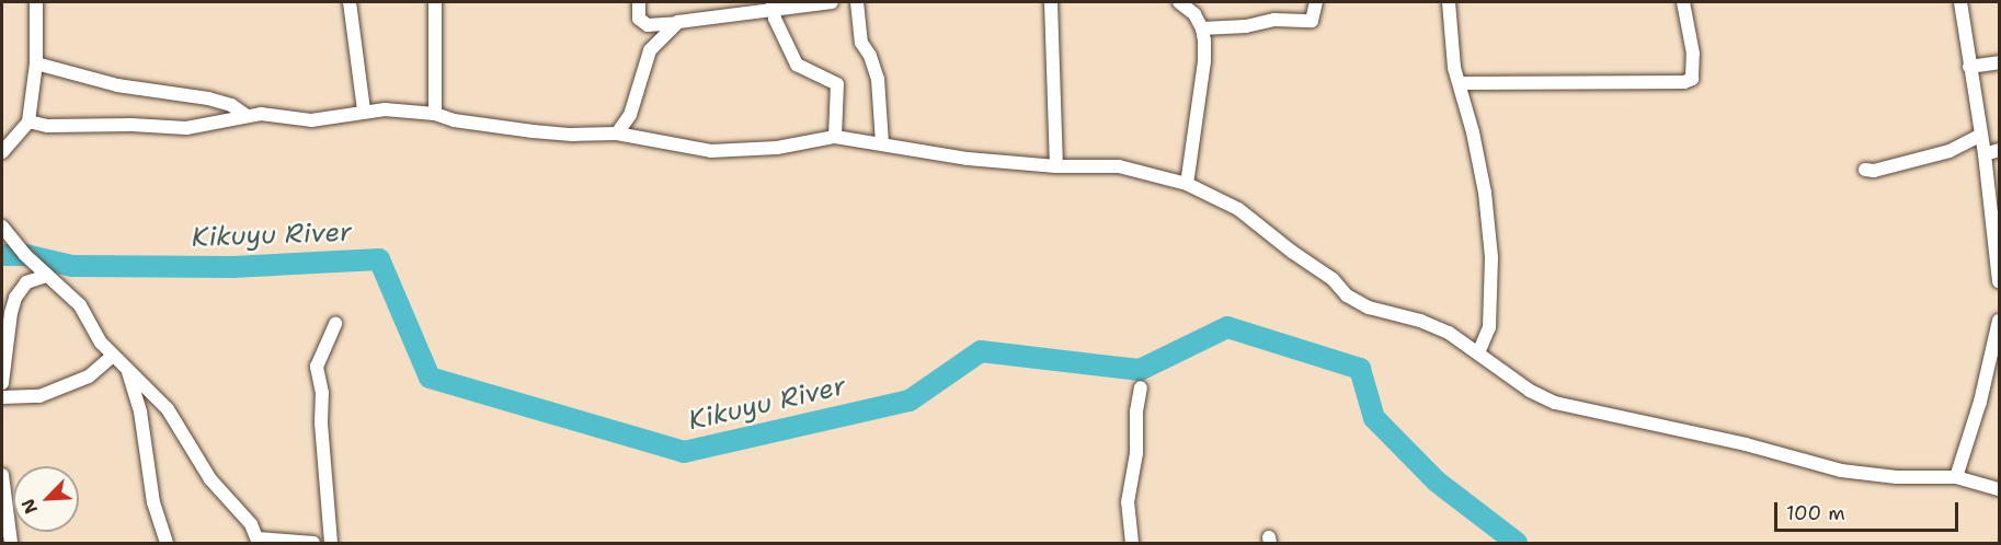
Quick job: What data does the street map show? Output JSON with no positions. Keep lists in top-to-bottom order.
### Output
{
  "water": ["Kikuyu River"],
  "scale_bar": "100 m",
  "north": "bottom left"
}
